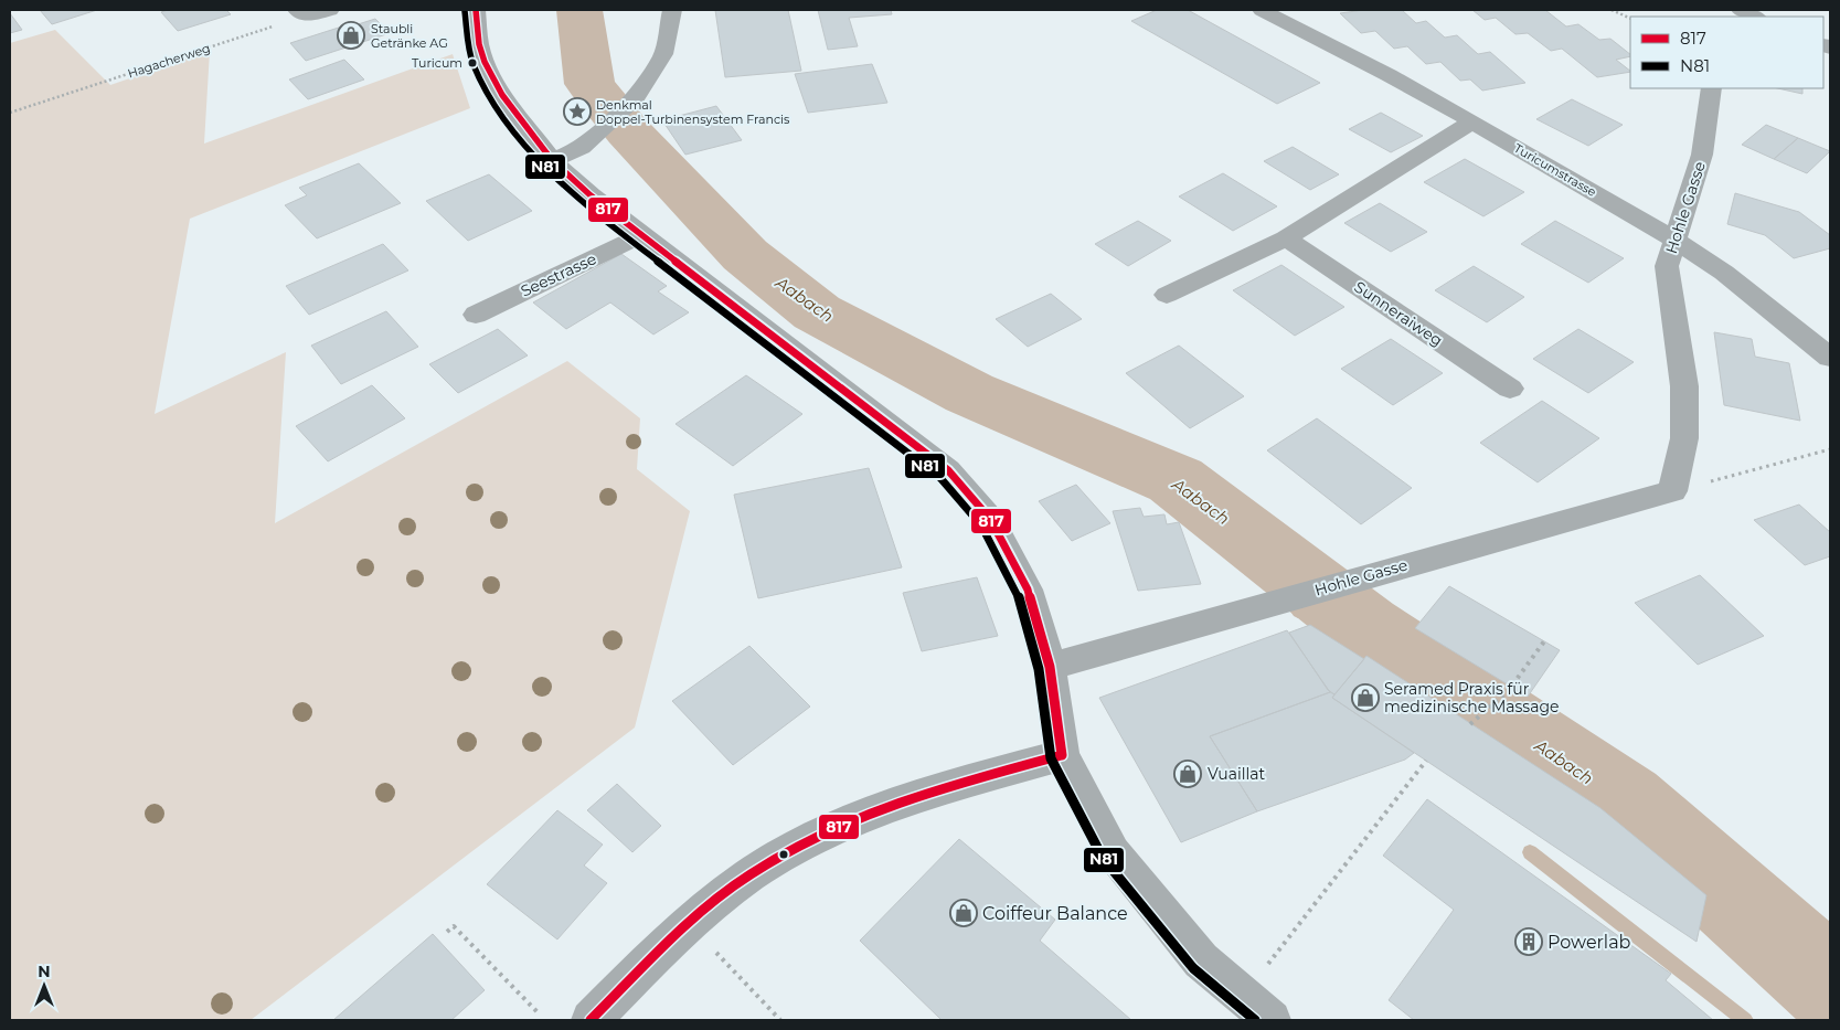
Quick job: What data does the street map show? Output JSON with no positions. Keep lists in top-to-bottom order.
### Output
{
  "streets": {
    "street": [
      "Turicumstrasse",
      "Hohle Gasse",
      "Seestrasse",
      "Sunneraiweg"
    ],
    "path": ["Hagacherweg"]
  },
  "crossings": [
    ["Turicumstrasse", "Hohle Gasse"]
  ],
  "water": ["Aabach"],
  "places": {
    "shop": [
      "Staubli Getränke AG",
      "Seramed Praxis für medizinische Massage",
      "Vuaillat",
      "Coiffeur Balance"
    ],
    "other": ["Turicum"],
    "place": ["Denkmal Doppel-Turbinensystem Francis"],
    "building": ["Powerlab"]
  },
  "lines": ["transit line 817", "transit line N81"],
  "legend": ["817", "N81"],
  "north": "top"
}
